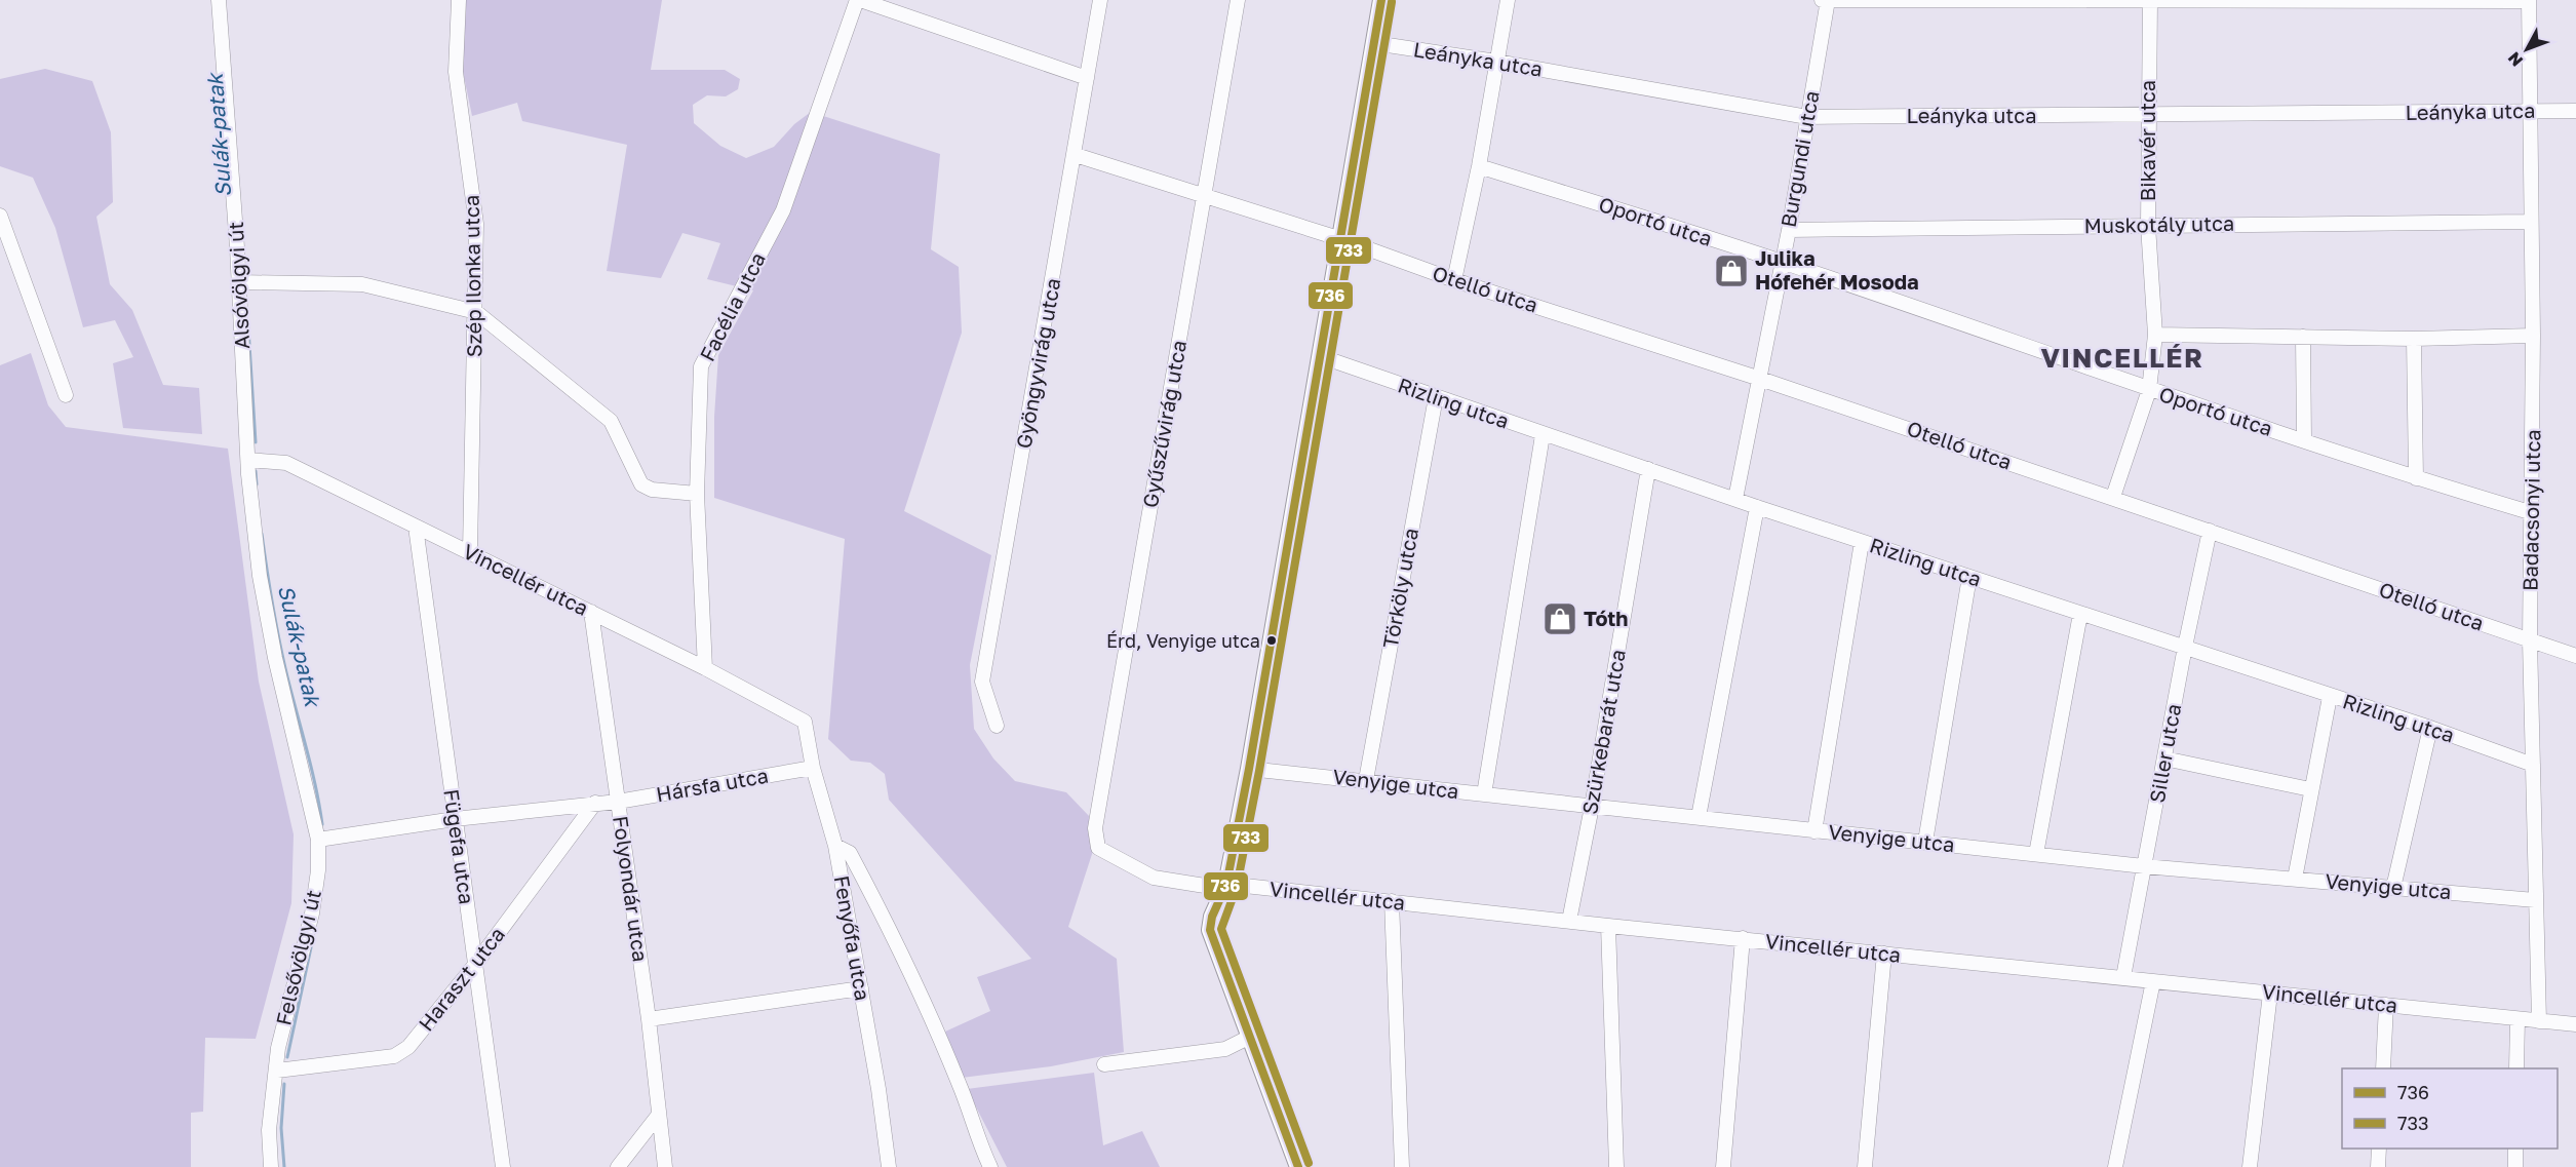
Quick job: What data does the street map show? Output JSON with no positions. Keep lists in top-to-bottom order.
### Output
{
  "streets": {
    "street": [
      "Leányka utca",
      "Bikavér utca",
      "Burgundi utca",
      "Oportó utca",
      "Muskotály utca",
      "Szép Ilonka utca",
      "Alsóvölgyi út",
      "Otelló utca",
      "Facélia utca",
      "Gyöngyvirág utca",
      "Rizling utca",
      "Gyűszűvirág utca",
      "Badacsonyi utca",
      "Vincellér utca",
      "Törköly utca",
      "Szürkebarát utca",
      "Siller utca",
      "Venyige utca",
      "Hársfa utca",
      "Fügefa utca",
      "Folyondár utca",
      "Fenyőfa utca",
      "Felsővölgyi út",
      "Haraszt utca"
    ]
  },
  "crossings": [
    ["Leányka utca", "Bikavér utca"],
    ["Leányka utca", "Burgundi utca"],
    ["Leányka utca", "Badacsonyi utca"],
    ["Bikavér utca", "Oportó utca"],
    ["Bikavér utca", "Muskotály utca"],
    ["Bikavér utca", "Otelló utca"],
    ["Burgundi utca", "Oportó utca"],
    ["Burgundi utca", "Muskotály utca"],
    ["Burgundi utca", "Otelló utca"],
    ["Burgundi utca", "Rizling utca"],
    ["Oportó utca", "Badacsonyi utca"],
    ["Muskotály utca", "Badacsonyi utca"],
    ["Szép Ilonka utca", "Vincellér utca"],
    ["Alsóvölgyi út", "Vincellér utca"],
    ["Alsóvölgyi út", "Felsővölgyi út"],
    ["Otelló utca", "Gyöngyvirág utca"],
    ["Otelló utca", "Gyűszűvirág utca"],
    ["Otelló utca", "Badacsonyi utca"],
    ["Otelló utca", "Siller utca"],
    ["Facélia utca", "Vincellér utca"],
    ["Rizling utca", "Badacsonyi utca"],
    ["Rizling utca", "Törköly utca"],
    ["Rizling utca", "Szürkebarát utca"],
    ["Rizling utca", "Siller utca"],
    ["Gyűszűvirág utca", "Vincellér utca"],
    ["Badacsonyi utca", "Vincellér utca"],
    ["Badacsonyi utca", "Venyige utca"],
    ["Vincellér utca", "Szürkebarát utca"],
    ["Vincellér utca", "Siller utca"],
    ["Vincellér utca", "Fügefa utca"],
    ["Vincellér utca", "Folyondár utca"],
    ["Vincellér utca", "Fenyőfa utca"],
    ["Vincellér utca", "Felsővölgyi út"],
    ["Törköly utca", "Venyige utca"],
    ["Szürkebarát utca", "Venyige utca"],
    ["Siller utca", "Venyige utca"],
    ["Hársfa utca", "Fügefa utca"],
    ["Hársfa utca", "Folyondár utca"],
    ["Hársfa utca", "Fenyőfa utca"],
    ["Hársfa utca", "Felsővölgyi út"],
    ["Hársfa utca", "Haraszt utca"],
    ["Fügefa utca", "Haraszt utca"],
    ["Felsővölgyi út", "Haraszt utca"]
  ],
  "districts": ["VINCELLÉR"],
  "water": ["Sulák-patak"],
  "places": {
    "shop": ["Julika Hófehér Mosoda", "Tóth"],
    "other": ["Érd, Venyige utca"]
  },
  "lines": ["transit line 736", "transit line 733"],
  "legend": ["736", "733"],
  "north": "bottom left"
}
